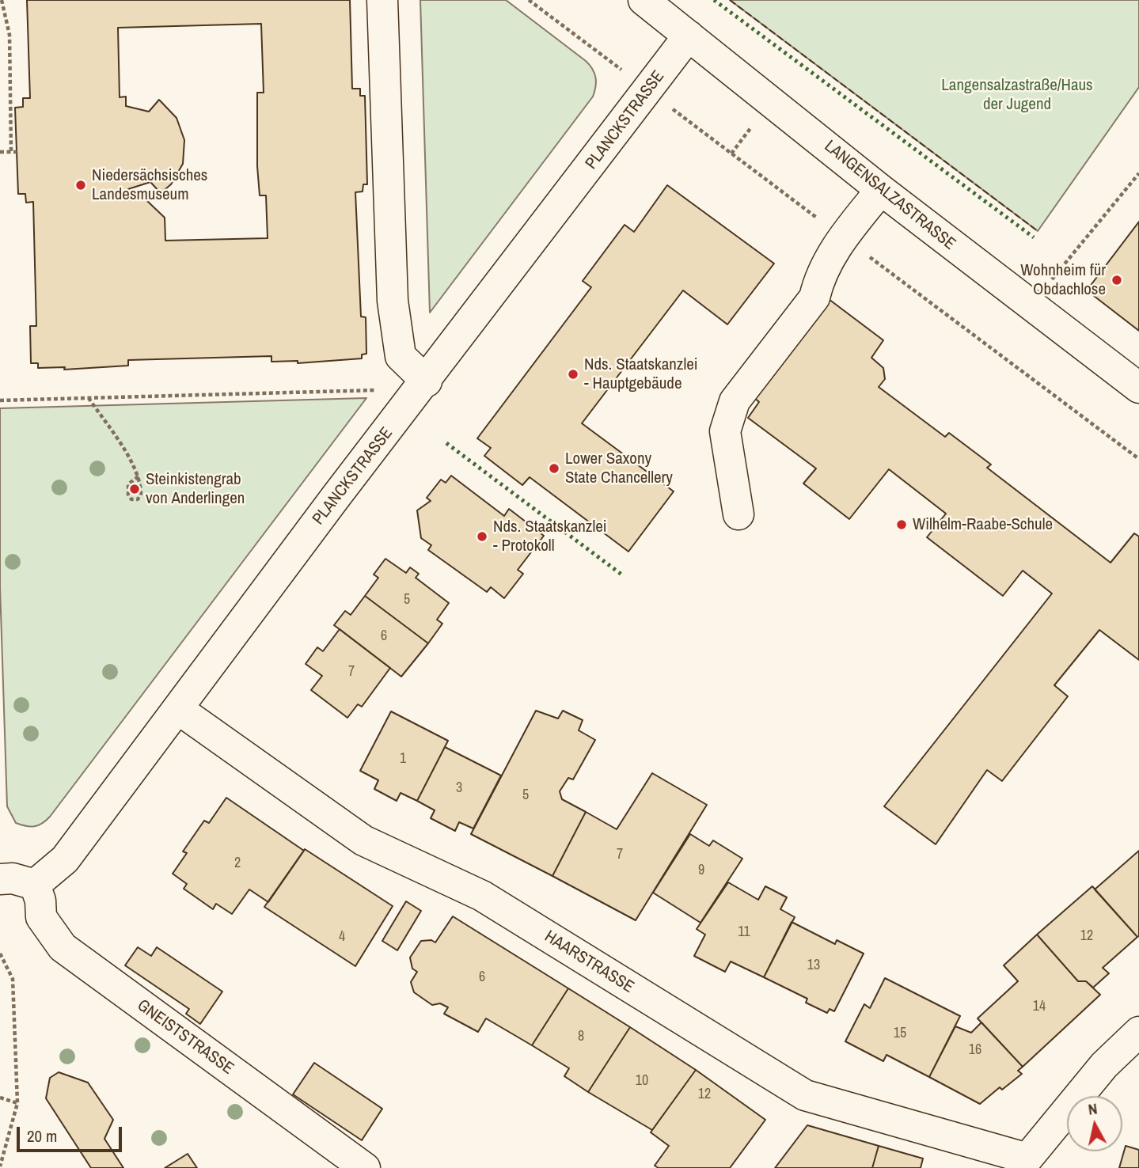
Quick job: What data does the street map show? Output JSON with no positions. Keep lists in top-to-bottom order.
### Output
{
  "streets": {
    "street": [
      "PLANCKSTRASSE",
      "LANGENSALZASTRASSE",
      "HAARSTRASSE",
      "GNEISTSTRASSE"
    ]
  },
  "crossings": [
    ["PLANCKSTRASSE", "LANGENSALZASTRASSE"],
    ["PLANCKSTRASSE", "HAARSTRASSE"],
    ["PLANCKSTRASSE", "GNEISTSTRASSE"]
  ],
  "parks": ["Langensalzastraße/Haus der Jugend"],
  "places": [
    "Niedersächsisches Landesmuseum",
    "Wohnheim für Obdachlose",
    "Nds. Staatskanzlei - Hauptgebäude",
    "Lower Saxony State Chancellery",
    "Steinkistengrab von Anderlingen",
    "Wilhelm-Raabe-Schule",
    "Nds. Staatskanzlei - Protokoll"
  ],
  "house_numbers": [
    "5",
    "6",
    "7",
    "1",
    "3",
    "5",
    "7",
    "2",
    "9",
    "11",
    "12",
    "4",
    "13",
    "6",
    "14",
    "15",
    "8",
    "16",
    "10",
    "12"
  ],
  "scale_bar": "20 m",
  "north": "top"
}
